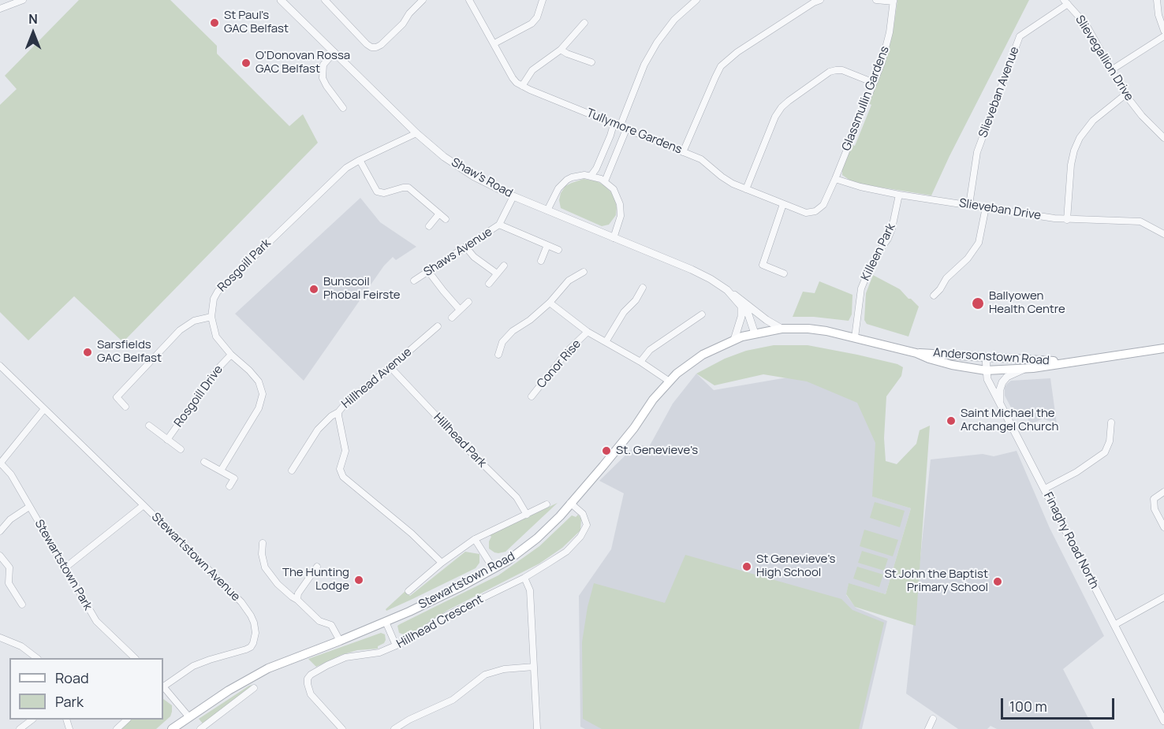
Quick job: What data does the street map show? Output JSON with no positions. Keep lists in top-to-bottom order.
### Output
{
  "streets": {
    "main road": ["Andersonstown Road", "Stewartstown Road"],
    "street": [
      "Slievegallion Drive",
      "Slieveban Avenue",
      "Glassmullin Gardens",
      "Tullymore Gardens",
      "Shaw's Road",
      "Slieveban Drive",
      "Shaws Avenue",
      "Killeen Park",
      "Rosgoill Park",
      "Conor Rise",
      "Hillhead Avenue",
      "Rosgoill Drive",
      "Hillhead Park",
      "Finaghy Road North",
      "Stewartstown Avenue",
      "Stewartstown Park",
      "Hillhead Crescent"
    ]
  },
  "crossings": [
    ["Slievegallion Drive", "Slieveban Avenue"],
    ["Slieveban Avenue", "Slieveban Drive"],
    ["Glassmullin Gardens", "Tullymore Gardens"],
    ["Glassmullin Gardens", "Slieveban Drive"],
    ["Shaw's Road", "Shaws Avenue"],
    ["Shaw's Road", "Rosgoill Park"],
    ["Shaw's Road", "Andersonstown Road"],
    ["Shaw's Road", "Stewartstown Road"],
    ["Slieveban Drive", "Killeen Park"],
    ["Killeen Park", "Andersonstown Road"],
    ["Andersonstown Road", "Finaghy Road North"],
    ["Andersonstown Road", "Stewartstown Road"],
    ["Conor Rise", "Stewartstown Road"],
    ["Hillhead Avenue", "Hillhead Park"],
    ["Stewartstown Avenue", "Stewartstown Park"],
    ["Stewartstown Road", "Hillhead Crescent"]
  ],
  "places": [
    "St Paul's GAC Belfast",
    "O'Donovan Rossa GAC Belfast",
    "Bunscoil Phobal Feirste",
    "Ballyowen Health Centre",
    "Sarsfields GAC Belfast",
    "Saint Michael the Archangel Church",
    "St. Genevieve's",
    "St Genevieve's High School",
    "The Hunting Lodge",
    "St John the Baptist Primary School"
  ],
  "legend": ["Road", "Park"],
  "scale_bar": "100 m",
  "north": "top"
}
